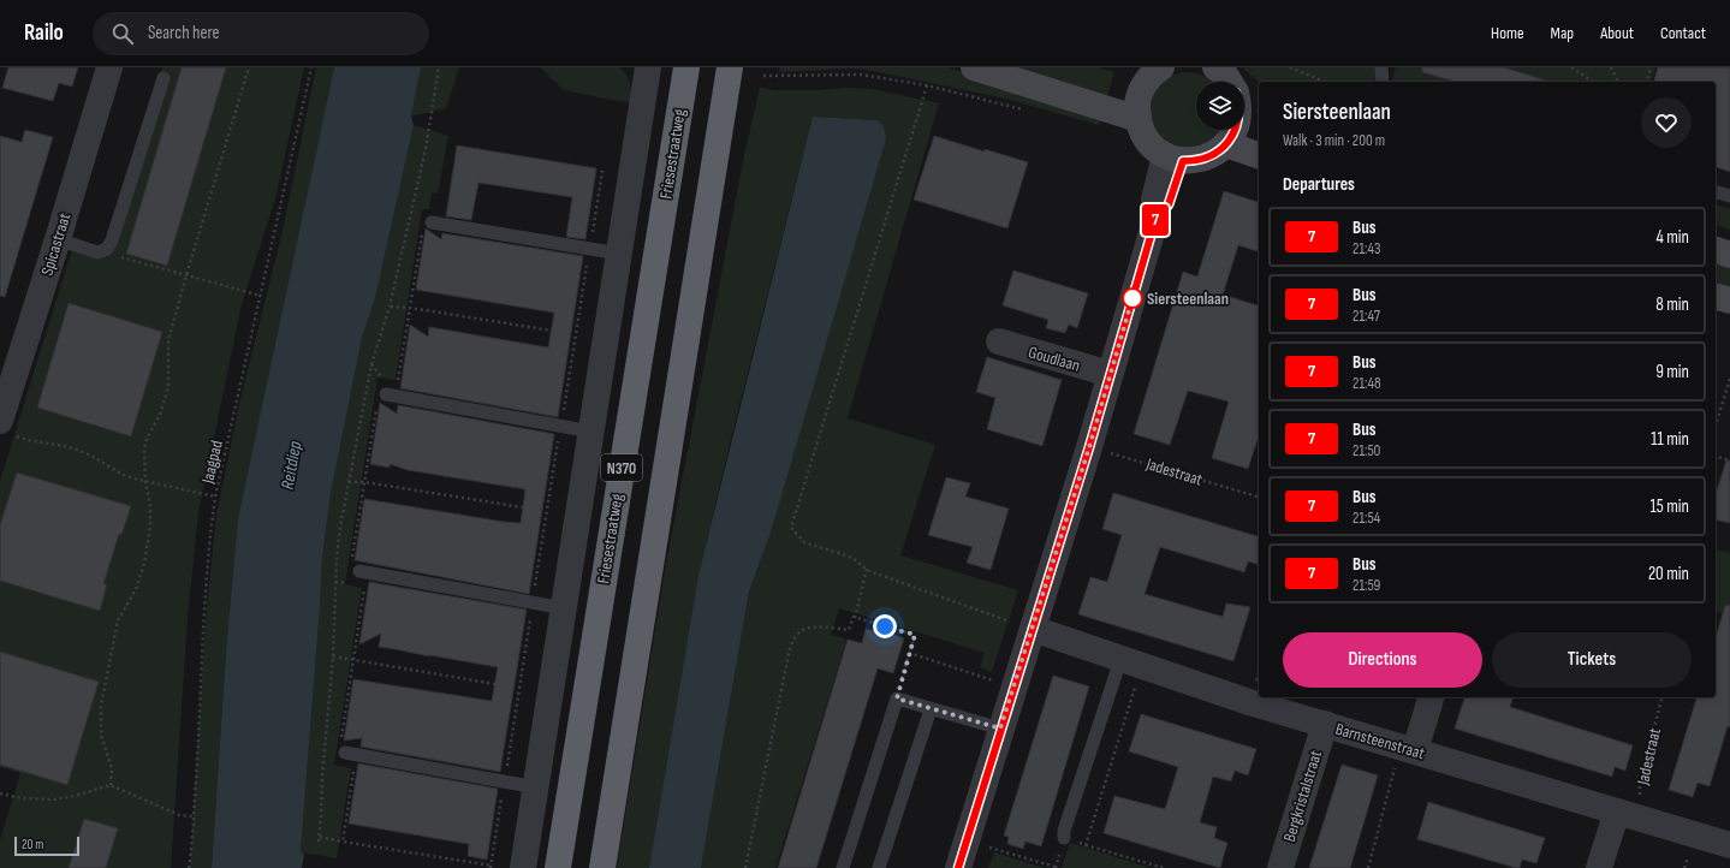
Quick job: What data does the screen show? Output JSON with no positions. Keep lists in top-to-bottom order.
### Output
{
  "streets": {
    "highway": ["Friesestraatweg", "N370"],
    "street": [
      "Spicastraat",
      "Goudlaan",
      "Barnsteenstraat",
      "Bergkristalstraat"
    ],
    "path": ["Jaagpad", "Jadestraat"]
  },
  "crossings": [
    ["Jadestraat", "Barnsteenstraat"],
    ["Barnsteenstraat", "Bergkristalstraat"]
  ],
  "water": ["Reitdiep"],
  "places": ["Siersteenlaan"],
  "lines": ["bus line 7"],
  "scale_bar": "20 m",
  "page": {
    "header": "Railo",
    "search": "Search here",
    "nav": [
      "Home",
      "Map",
      "About",
      "Contact"
    ],
    "on_map": "7",
    "heading": [
      ["Siersteenlaan", "Walk · 3 min · 200 m"],
      "Departures"
    ],
    "list": [
      {
        "mark": "7",
        "name": "Bus",
        "note": "21:43",
        "value": "4 min"
      },
      {
        "mark": "7",
        "name": "Bus",
        "note": "21:47",
        "value": "8 min"
      },
      {
        "mark": "7",
        "name": "Bus",
        "note": "21:48",
        "value": "9 min"
      },
      {
        "mark": "7",
        "name": "Bus",
        "note": "21:50",
        "value": "11 min"
      },
      {
        "mark": "7",
        "name": "Bus",
        "note": "21:54",
        "value": "15 min"
      },
      {
        "mark": "7",
        "name": "Bus",
        "note": "21:59",
        "value": "20 min"
      }
    ],
    "buttons": ["Directions", "Tickets"],
    "scale": "20 m"
  }
}
